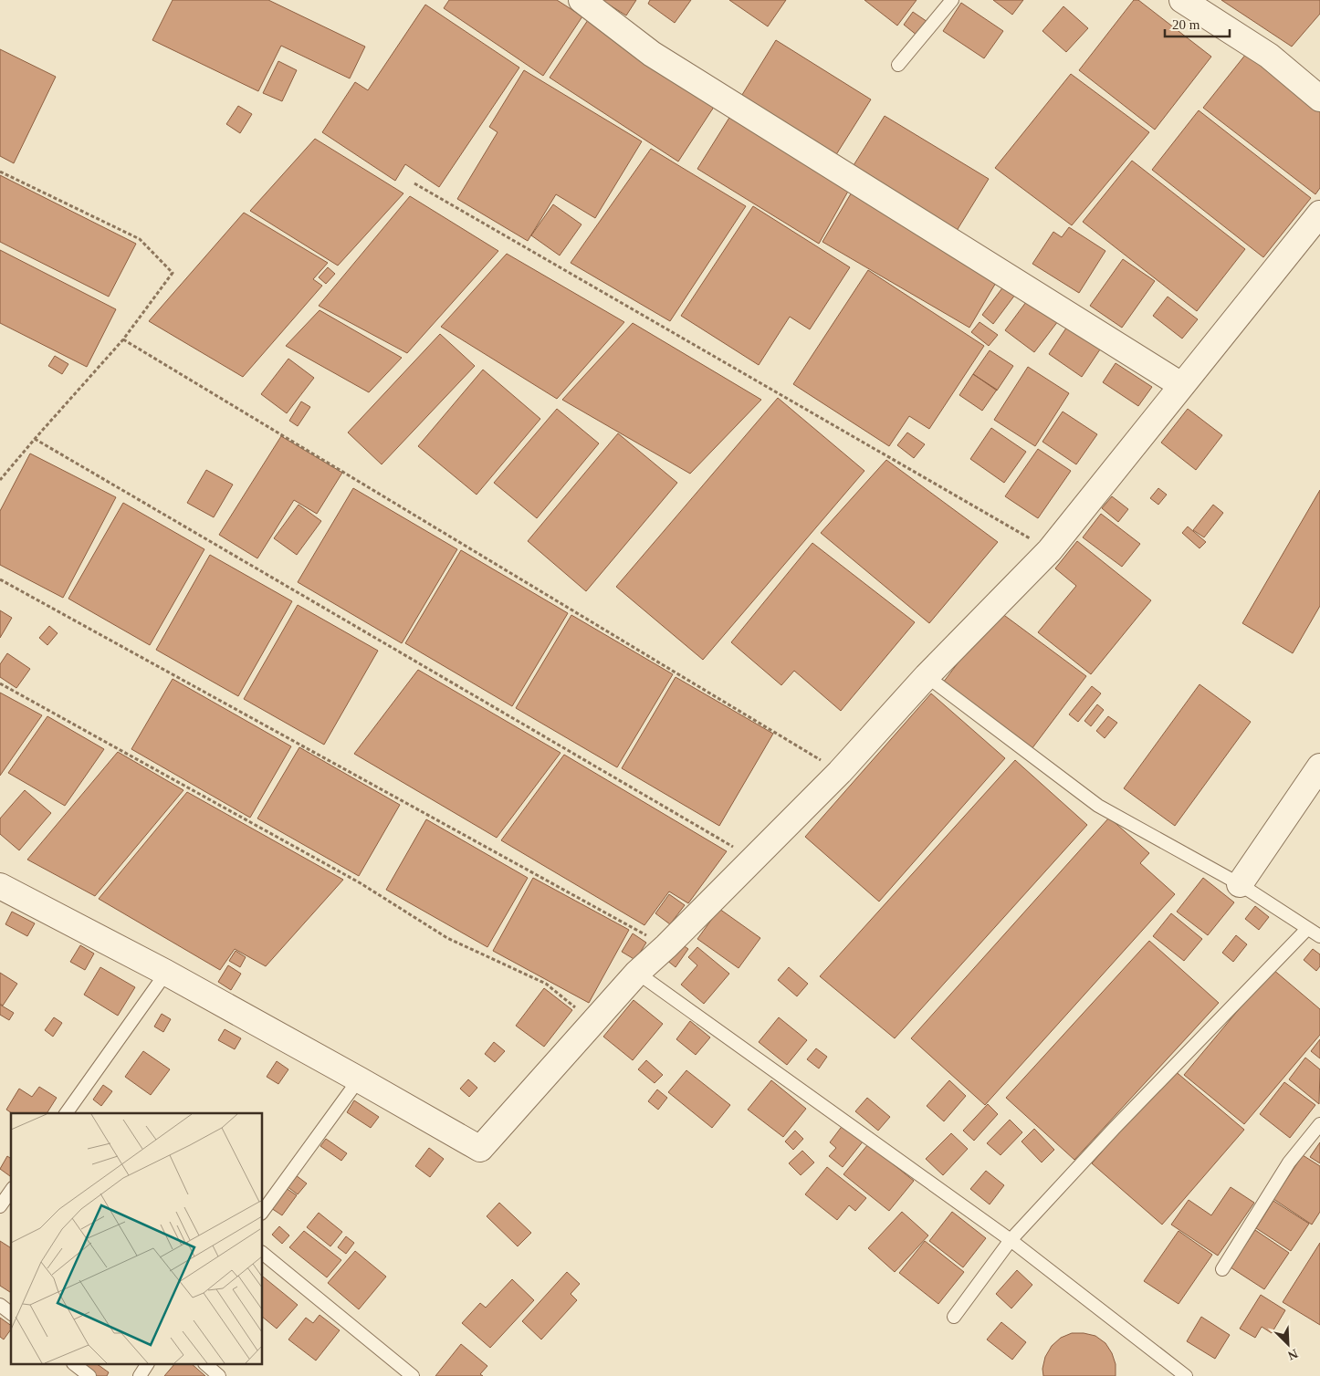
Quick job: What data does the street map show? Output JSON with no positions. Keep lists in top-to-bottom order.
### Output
{
  "scale_bar": "20 m",
  "north": "bottom right"
}
